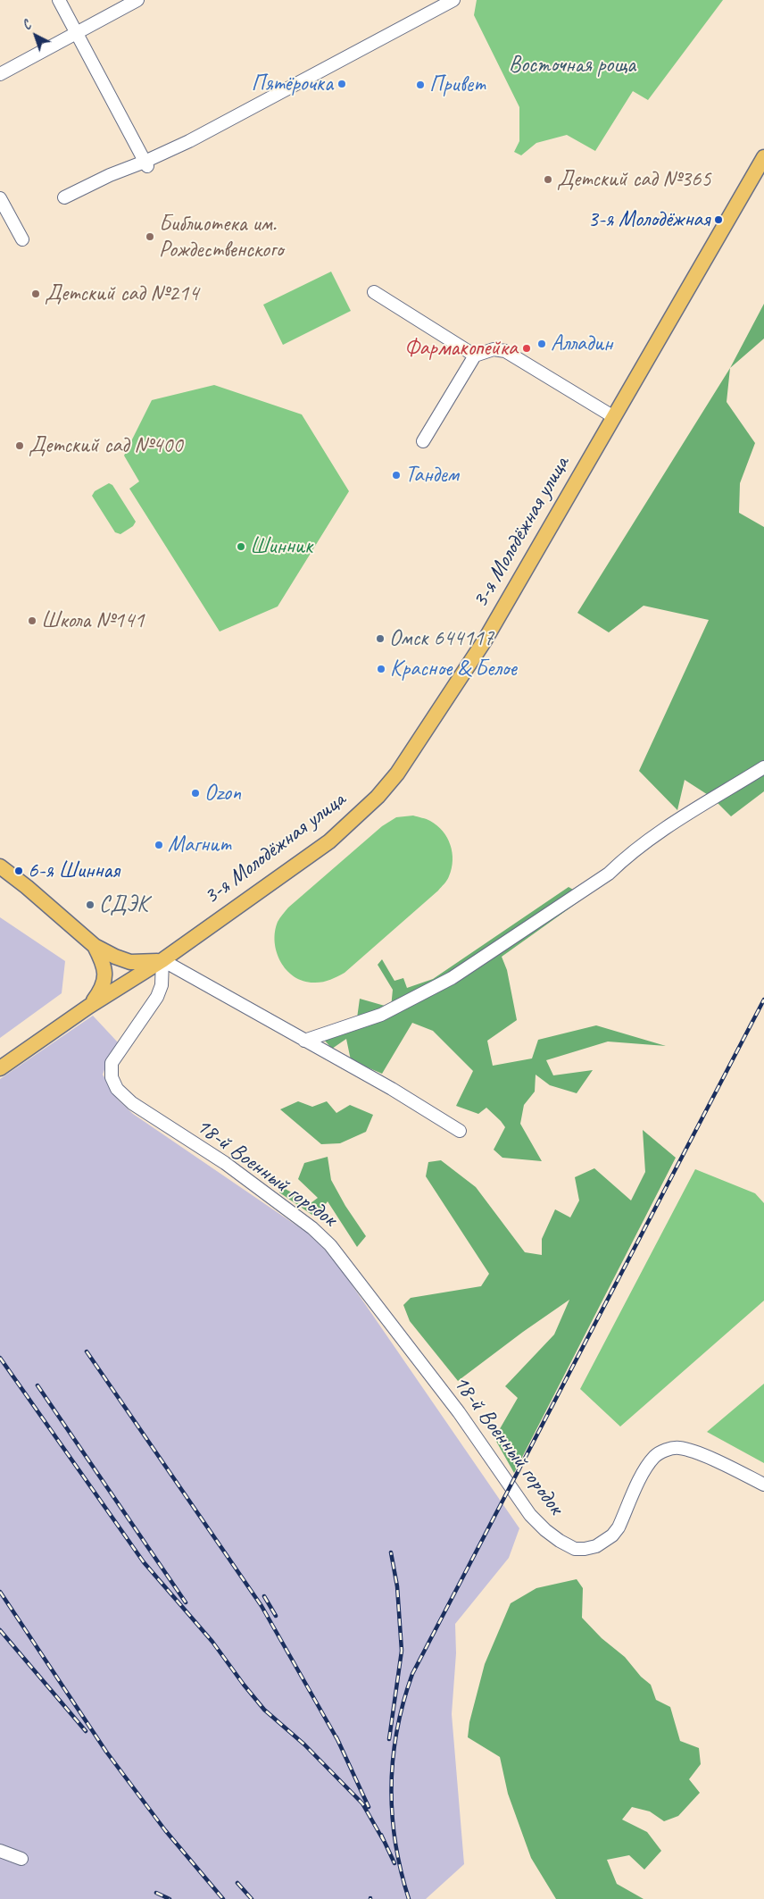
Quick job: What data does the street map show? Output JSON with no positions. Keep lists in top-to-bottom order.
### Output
{
  "streets": {
    "main road": ["3-я Молодёжная улица"],
    "street": ["18-й Военный городок"]
  },
  "crossings": [
    ["3-я Молодёжная улица", "18-й Военный городок"]
  ],
  "parks": ["Восточная роща"],
  "places": [
    "Пятёрочка",
    "Привет",
    "Детский сад №365",
    "3-я Молодёжная",
    "Библиотека им. Рождественского",
    "Детский сад №214",
    "Алладин",
    "Фармакопейка",
    "Детский сад №400",
    "Тандем",
    "Шинник",
    "Школа №141",
    "Омск 644117",
    "Красное & Белое",
    "Ozon",
    "Магнит",
    "6-я Шинная",
    "СДЭК"
  ],
  "north": "top left"
}
